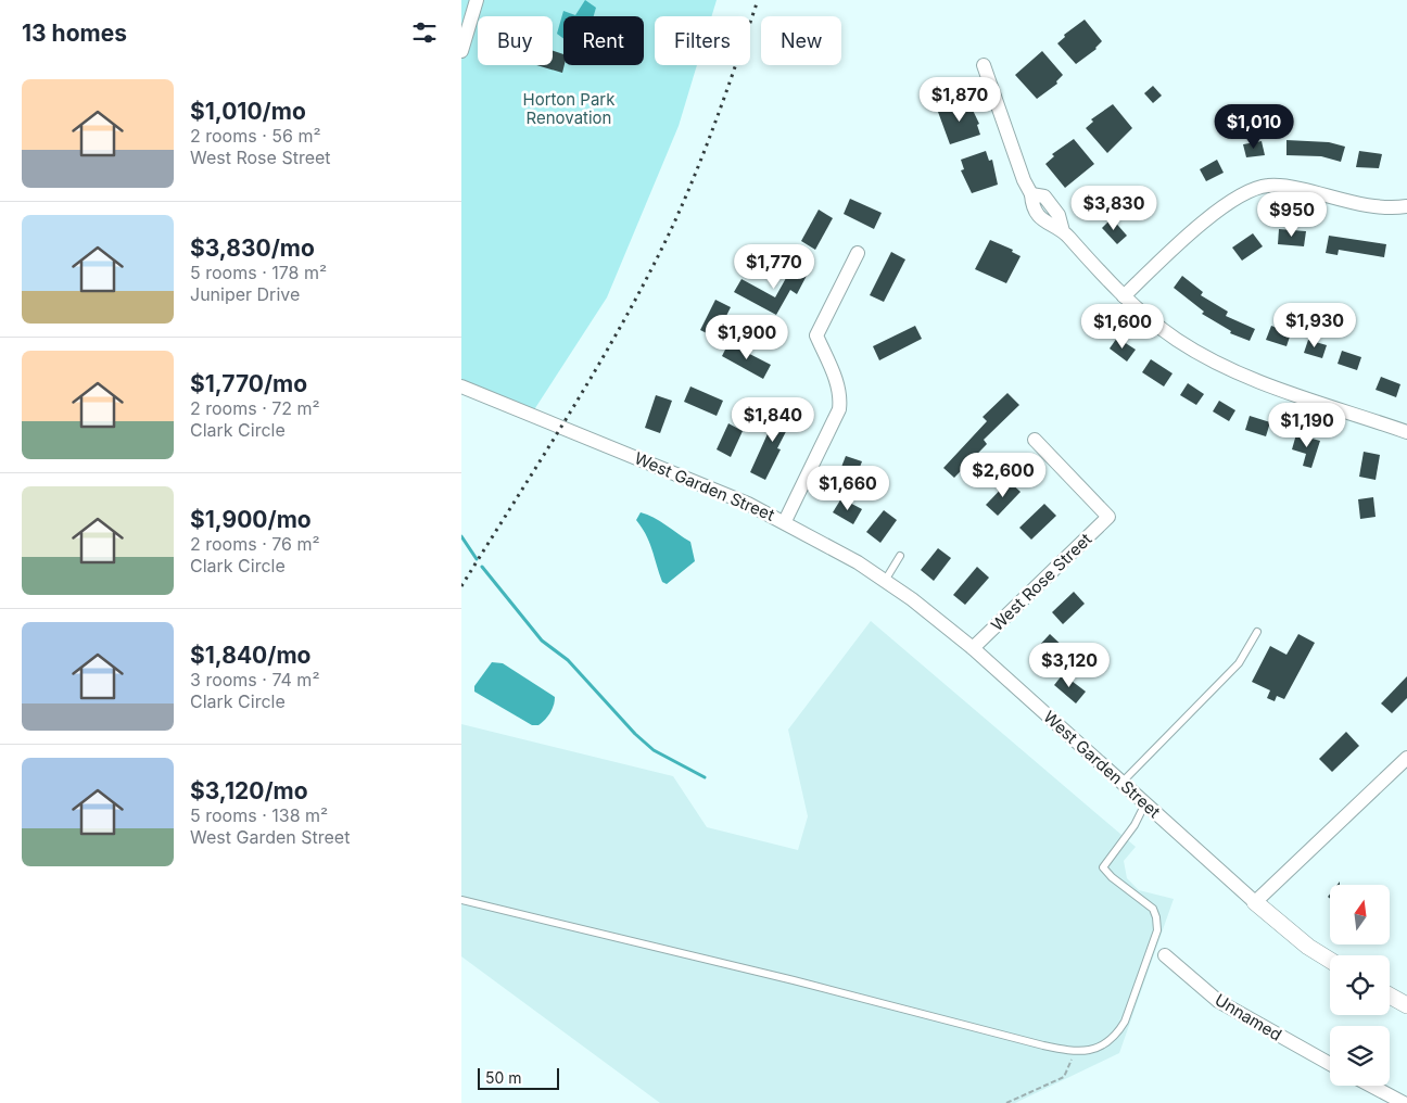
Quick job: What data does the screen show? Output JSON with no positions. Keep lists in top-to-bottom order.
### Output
{
  "streets": {
    "street": ["West Garden Street", "West Rose Street", "Unnamed"]
  },
  "crossings": [
    ["West Garden Street", "West Rose Street"]
  ],
  "parks": ["Horton Park Renovation"],
  "scale_bar": "50 m",
  "north": "top",
  "page": {
    "heading": "13 homes",
    "chip": [
      "Buy",
      "Rent",
      "Filters",
      "New"
    ],
    "list": [
      {
        "name": "$1,010/mo",
        "note": "2 rooms · 56 m² · West Rose Street"
      },
      {
        "name": "$3,830/mo",
        "note": "5 rooms · 178 m² · Juniper Drive"
      },
      {
        "name": "$1,770/mo",
        "note": "2 rooms · 72 m² · Clark Circle"
      },
      {
        "name": "$1,900/mo",
        "note": "2 rooms · 76 m² · Clark Circle"
      },
      {
        "name": "$1,840/mo",
        "note": "3 rooms · 74 m² · Clark Circle"
      },
      {
        "name": "$3,120/mo",
        "note": "5 rooms · 138 m² · West Garden Street"
      }
    ],
    "price": [
      "$1,870",
      "$1,010",
      "$3,830",
      "$950",
      "$1,770",
      "$1,930",
      "$1,600",
      "$1,900",
      "$1,840",
      "$1,190",
      "$2,600",
      "$1,660",
      "$3,120"
    ],
    "scale": "50 m"
  }
}
